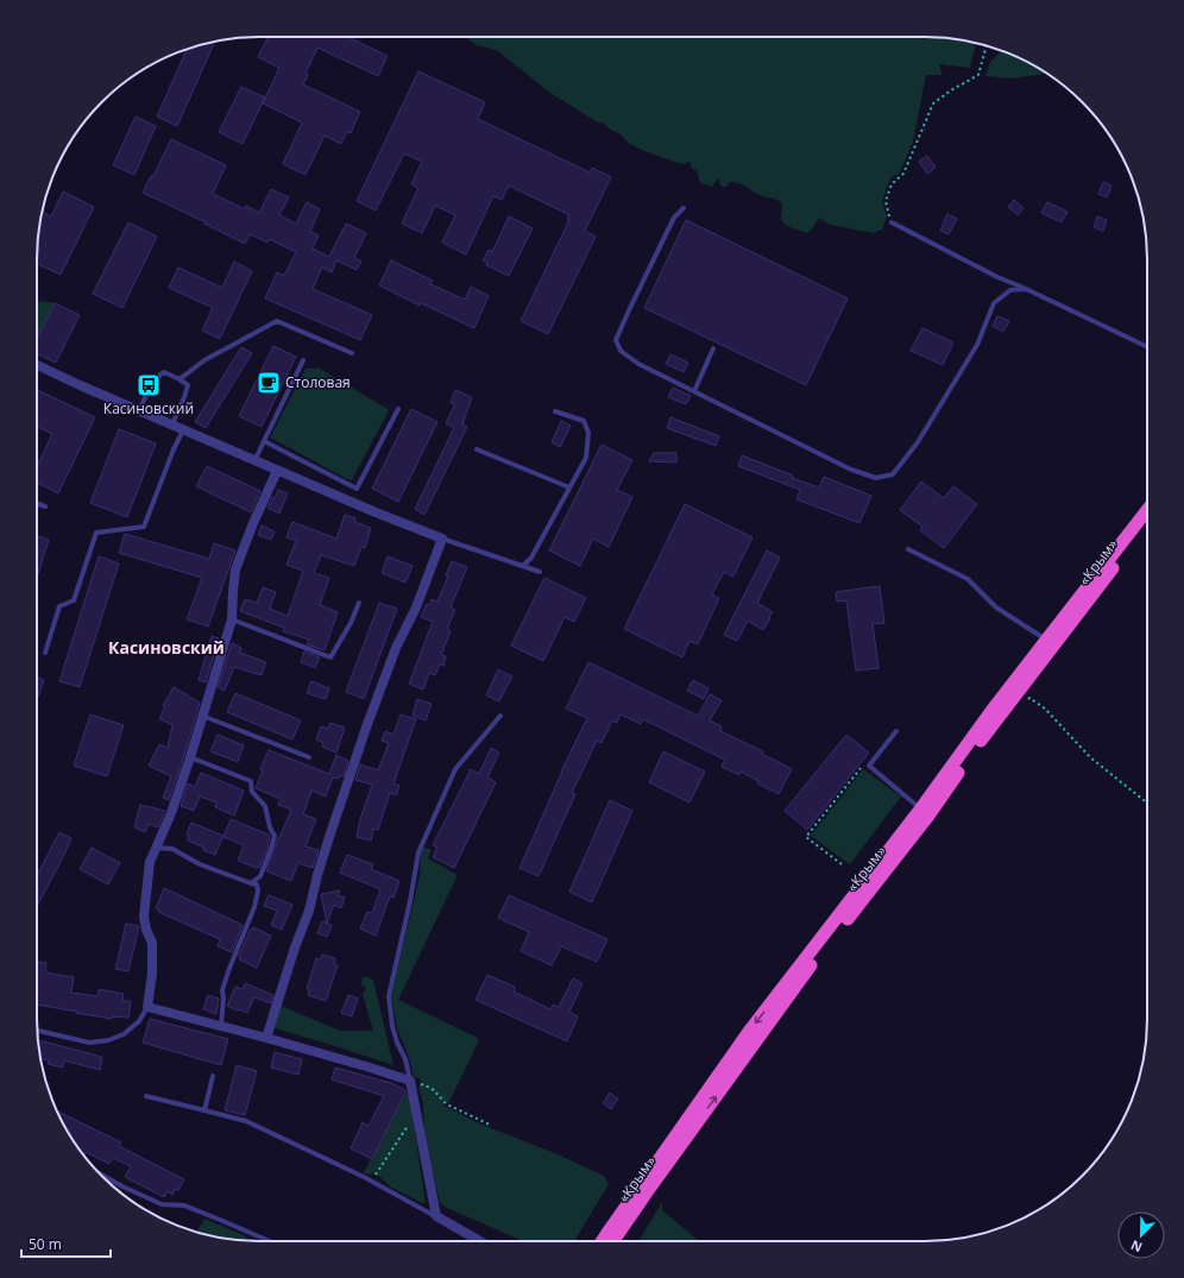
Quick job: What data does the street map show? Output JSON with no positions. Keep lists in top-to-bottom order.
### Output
{
  "streets": {
    "highway": ["«Крым»"]
  },
  "districts": ["Касиновский"],
  "places": {
    "cafe": ["Столовая"],
    "bus stop": ["Касиновский"]
  },
  "scale_bar": "50 m",
  "north": "bottom left"
}
